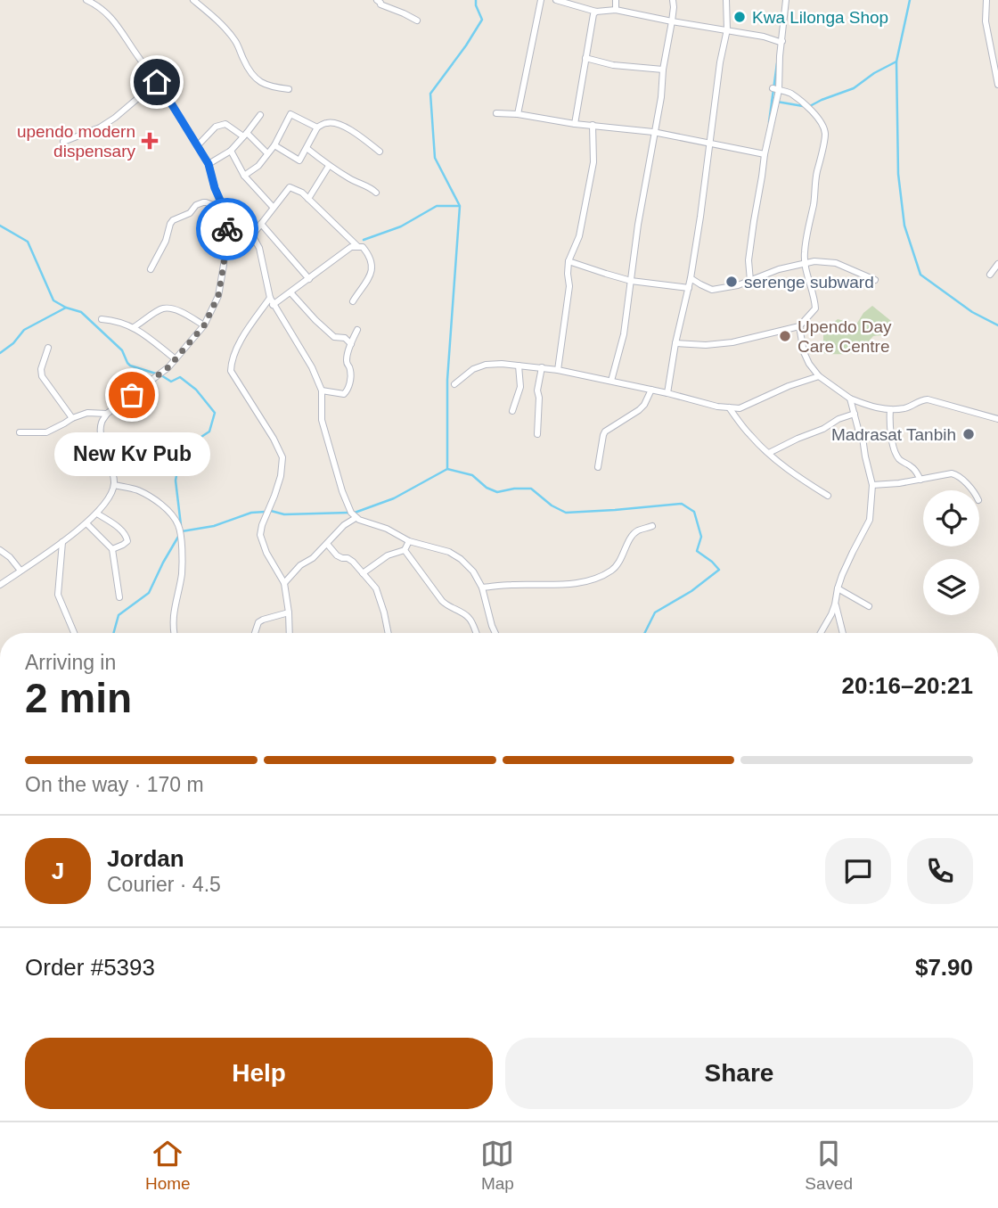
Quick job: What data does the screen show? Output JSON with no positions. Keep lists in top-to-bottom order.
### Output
{
  "places": {
    "other": [
      "Kwa Lilonga Shop",
      "serenge subward",
      "Upendo Day Care Centre",
      "New Kv Pub",
      "Madrasat Tanbih"
    ],
    "health": ["upendo modern dispensary"]
  },
  "page": {
    "bubble": "New Kv Pub",
    "heading": ["2 min", "Arriving in", "20:16–20:21"],
    "panel": [
      "Jordan",
      "Courier · 4.5",
      "Order #5393",
      "$7.90"
    ],
    "bar": "On the way · 170 m",
    "round": "J",
    "buttons": ["Help", "Share"],
    "tabs": ["Home", "Map", "Saved"]
  }
}
